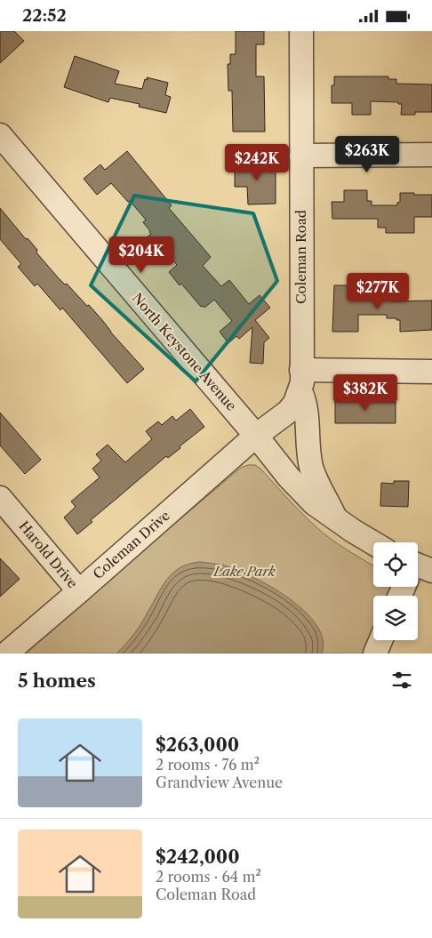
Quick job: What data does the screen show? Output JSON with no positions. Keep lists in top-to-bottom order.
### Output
{
  "streets": {
    "street": [
      "Coleman Road",
      "North Keystone Avenue",
      "Coleman Drive",
      "Harold Drive"
    ]
  },
  "crossings": [
    ["Coleman Road", "North Keystone Avenue"],
    ["Coleman Road", "Coleman Drive"],
    ["North Keystone Avenue", "Coleman Drive"],
    ["Coleman Drive", "Harold Drive"]
  ],
  "parks": ["Lake Park"],
  "page": {
    "status": "22:52",
    "price": [
      "$263K",
      "$242K",
      "$204K",
      "$277K",
      "$382K"
    ],
    "heading": "5 homes",
    "list": [
      {
        "name": "$263,000",
        "note": "2 rooms · 76 m² · Grandview Avenue"
      },
      {
        "name": "$242,000",
        "note": "2 rooms · 64 m² · Coleman Road"
      }
    ]
  }
}
